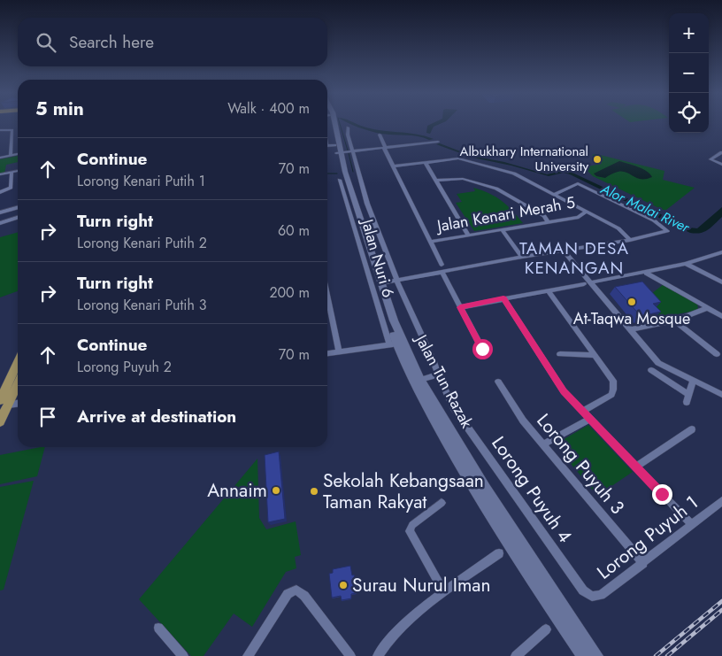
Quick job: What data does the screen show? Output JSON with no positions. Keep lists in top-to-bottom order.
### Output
{
  "streets": {
    "main road": ["Jalan Tun Razak"],
    "street": [
      "Jalan Kenari Merah 5",
      "Lorong Puyuh 3",
      "Lorong Puyuh 4",
      "Lorong Puyuh 1"
    ]
  },
  "crossings": [
    ["Lorong Puyuh 3", "Lorong Puyuh 1"],
    ["Lorong Puyuh 4", "Lorong Puyuh 1"]
  ],
  "districts": ["TAMAN DESA KENANGAN"],
  "water": ["Alor Malai River"],
  "places": [
    "Albukhary International University",
    "At-Taqwa Mosque",
    "Annaim",
    "Sekolah Kebangsaan Taman Rakyat",
    "Surau Nurul Iman"
  ],
  "page": {
    "map_buttons": ["+", "−"],
    "search": "Search here",
    "heading": ["5 min", "Walk · 400 m"],
    "list": [
      ["Continue", "Lorong Kenari Putih 1", "70 m"],
      ["Turn right", "Lorong Kenari Putih 2", "60 m"],
      ["Turn right", "Lorong Kenari Putih 3", "200 m"],
      ["Continue", "Lorong Puyuh 2", "70 m"],
      "Arrive at destination"
    ]
  }
}
